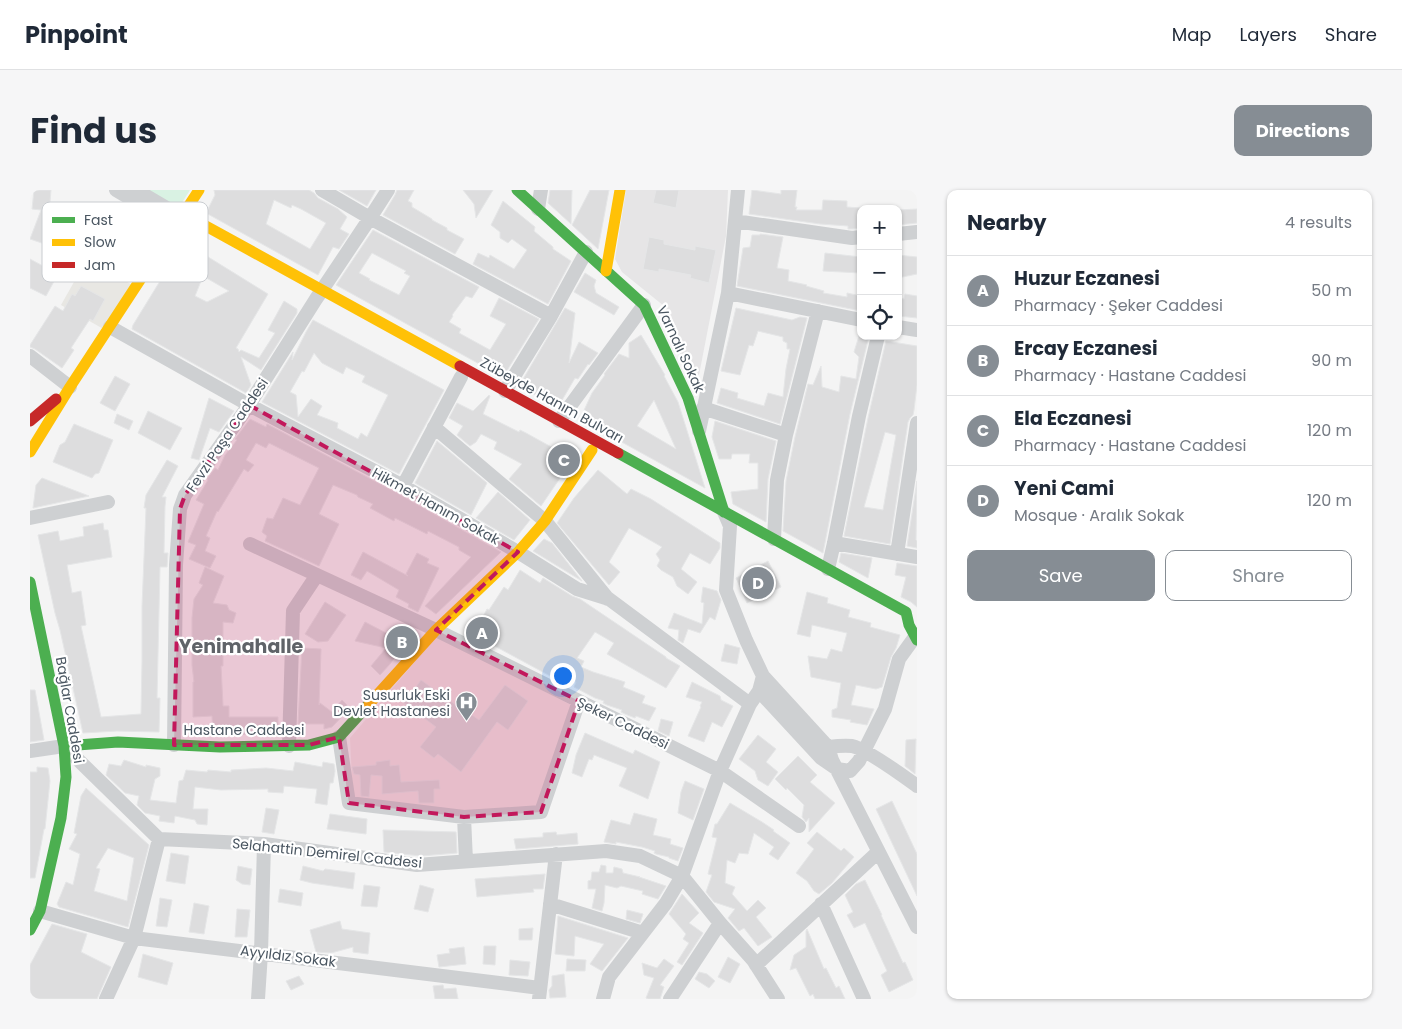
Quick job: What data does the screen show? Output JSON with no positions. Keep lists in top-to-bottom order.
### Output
{
  "streets": {
    "main road": [
      "Varnalı Sokak",
      "Zübeyde Hanım Bulvarı",
      "Bağlar Caddesi",
      "Hastane Caddesi"
    ],
    "street": [
      "Fevzi Paşa Caddesi",
      "Hikmet Hanım Sokak",
      "Şeker Caddesi",
      "Selahattin Demirel Caddesi",
      "Ayyıldız Sokak"
    ]
  },
  "crossings": [
    ["Varnalı Sokak", "Zübeyde Hanım Bulvarı"],
    ["Zübeyde Hanım Bulvarı", "Fevzi Paşa Caddesi"],
    ["Fevzi Paşa Caddesi", "Hikmet Hanım Sokak"],
    ["Fevzi Paşa Caddesi", "Hastane Caddesi"],
    ["Bağlar Caddesi", "Hastane Caddesi"],
    ["Bağlar Caddesi", "Ayyıldız Sokak"]
  ],
  "districts": ["Yenimahalle"],
  "places": {
    "hospital": ["Susurluk Eski Devlet Hastanesi"]
  },
  "legend": ["Fast", "Slow", "Jam"],
  "page": {
    "header": "Pinpoint",
    "nav": ["Map", "Layers", "Share"],
    "title": "Find us",
    "buttons": [
      "Directions",
      ["Save", "Share"]
    ],
    "heading": ["Nearby", "4 results"],
    "map_buttons": ["+", "−"],
    "list": [
      {
        "mark": "A",
        "name": "Huzur Eczanesi",
        "note": "Pharmacy · Şeker Caddesi",
        "value": "50 m"
      },
      {
        "mark": "B",
        "name": "Ercay Eczanesi",
        "note": "Pharmacy · Hastane Caddesi",
        "value": "90 m"
      },
      {
        "mark": "C",
        "name": "Ela Eczanesi",
        "note": "Pharmacy · Hastane Caddesi",
        "value": "120 m"
      },
      {
        "mark": "D",
        "name": "Yeni Cami",
        "note": "Mosque · Aralık Sokak",
        "value": "120 m"
      }
    ],
    "pins": [
      "C",
      "D",
      "A",
      "B"
    ]
  }
}
